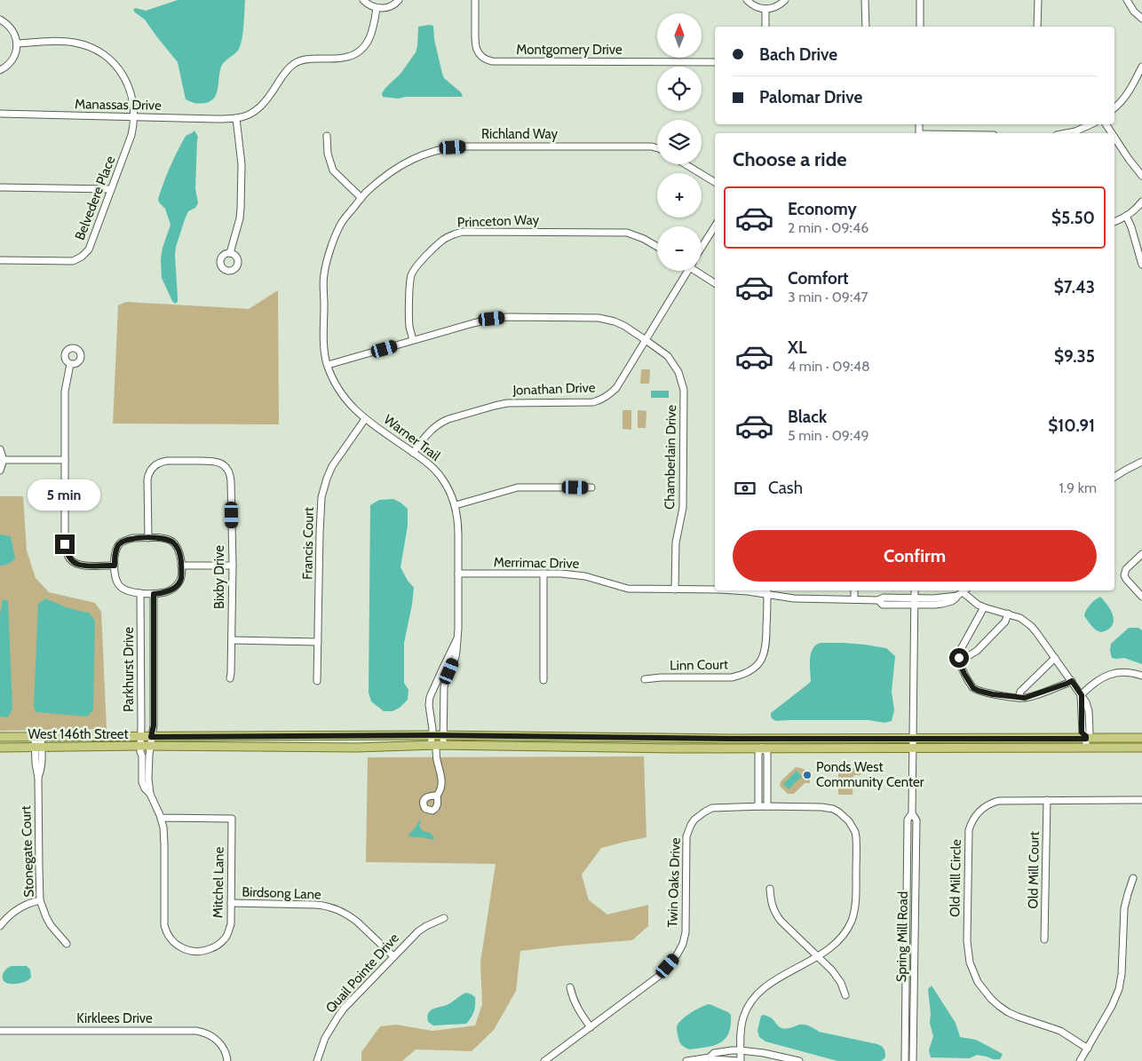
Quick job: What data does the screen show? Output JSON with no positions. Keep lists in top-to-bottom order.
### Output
{
  "streets": {
    "main road": ["West 146th Street"],
    "street": [
      "Montgomery Drive",
      "Manassas Drive",
      "Richland Way",
      "Belvedere Place",
      "Princeton Way",
      "Jonathan Drive",
      "Warner Trail",
      "Chamberlain Drive",
      "Francis Court",
      "Merrimac Drive",
      "Bixby Drive",
      "Linn Court",
      "Parkhurst Drive",
      "Stonegate Court",
      "Old Mill Court",
      "Old Mill Circle",
      "Mitchel Lane",
      "Twin Oaks Drive",
      "Birdsong Lane",
      "Spring Mill Road",
      "Quail Pointe Drive",
      "Kirklees Drive"
    ]
  },
  "crossings": [
    ["Manassas Drive", "Belvedere Place"],
    ["Richland Way", "Warner Trail"],
    ["Princeton Way", "Chamberlain Drive"],
    ["Jonathan Drive", "Warner Trail"],
    ["Jonathan Drive", "Chamberlain Drive"],
    ["Warner Trail", "Chamberlain Drive"],
    ["Warner Trail", "Francis Court"],
    ["Warner Trail", "Merrimac Drive"],
    ["Warner Trail", "West 146th Street"],
    ["Chamberlain Drive", "Merrimac Drive"],
    ["Merrimac Drive", "Linn Court"],
    ["Merrimac Drive", "Spring Mill Road"],
    ["Bixby Drive", "Parkhurst Drive"],
    ["Parkhurst Drive", "West 146th Street"],
    ["Parkhurst Drive", "Mitchel Lane"],
    ["West 146th Street", "Stonegate Court"],
    ["West 146th Street", "Spring Mill Road"],
    ["Old Mill Court", "Old Mill Circle"],
    ["Mitchel Lane", "Birdsong Lane"],
    ["Birdsong Lane", "Quail Pointe Drive"]
  ],
  "places": ["Ponds West Community Center"],
  "north": "top",
  "page": {
    "map_buttons": ["+", "−"],
    "banner": ["Bach Drive", "Palomar Drive"],
    "heading": "Choose a ride",
    "list": [
      {
        "name": "Economy",
        "note": "2 min · 09:46",
        "value": "$5.50"
      },
      {
        "name": "Comfort",
        "note": "3 min · 09:47",
        "value": "$7.43"
      },
      {
        "name": "XL",
        "note": "4 min · 09:48",
        "value": "$9.35"
      },
      {
        "name": "Black",
        "note": "5 min · 09:49",
        "value": "$10.91"
      }
    ],
    "pay": ["Cash", "1.9 km"],
    "bubble": "5 min",
    "buttons": "Confirm"
  }
}
